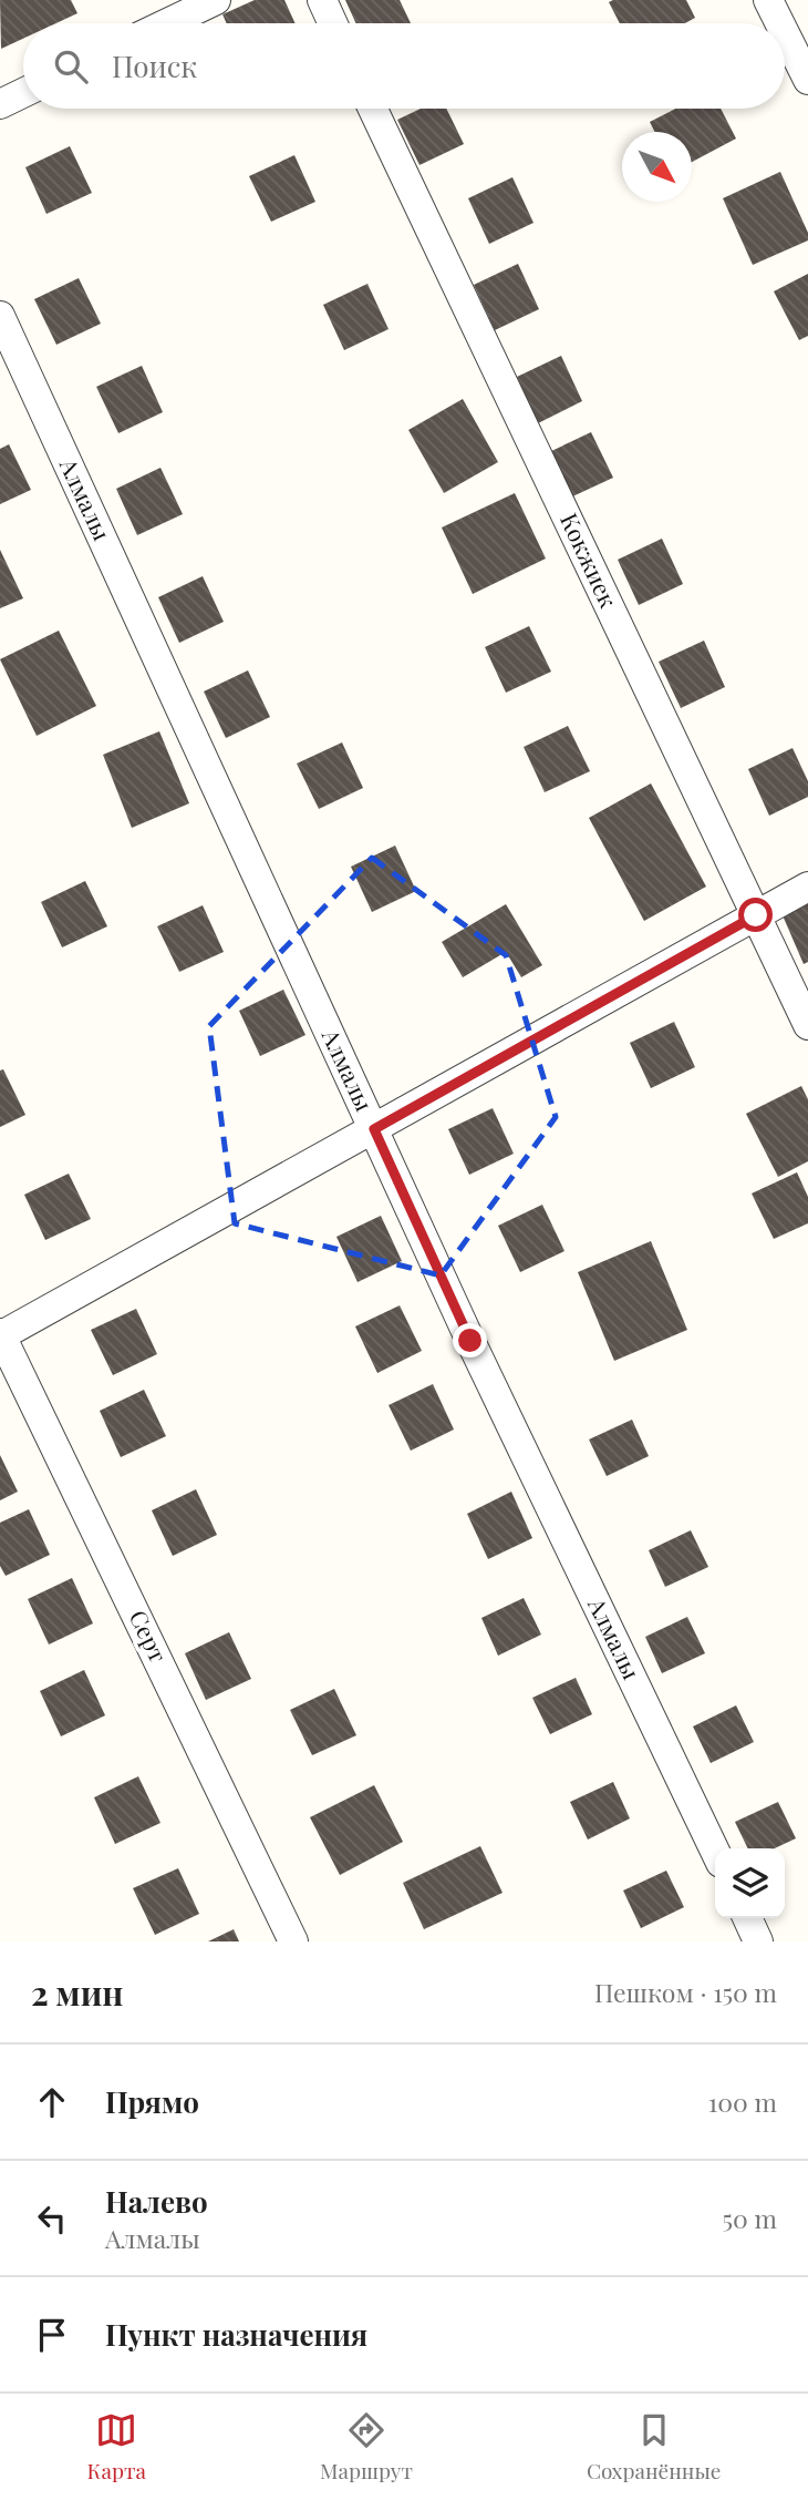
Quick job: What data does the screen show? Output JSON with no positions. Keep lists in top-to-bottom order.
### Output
{
  "streets": {
    "street": ["Алмалы", "Кокжиек", "Серт"]
  },
  "north": "bottom right",
  "page": {
    "search": "Поиск",
    "heading": ["2 мин", "Пешком · 150 m"],
    "list": [
      ["Прямо", "100 m"],
      ["Налево", "Алмалы", "50 m"],
      "Пункт назначения"
    ],
    "nav": ["Карта", "Маршрут", "Сохранённые"]
  }
}
